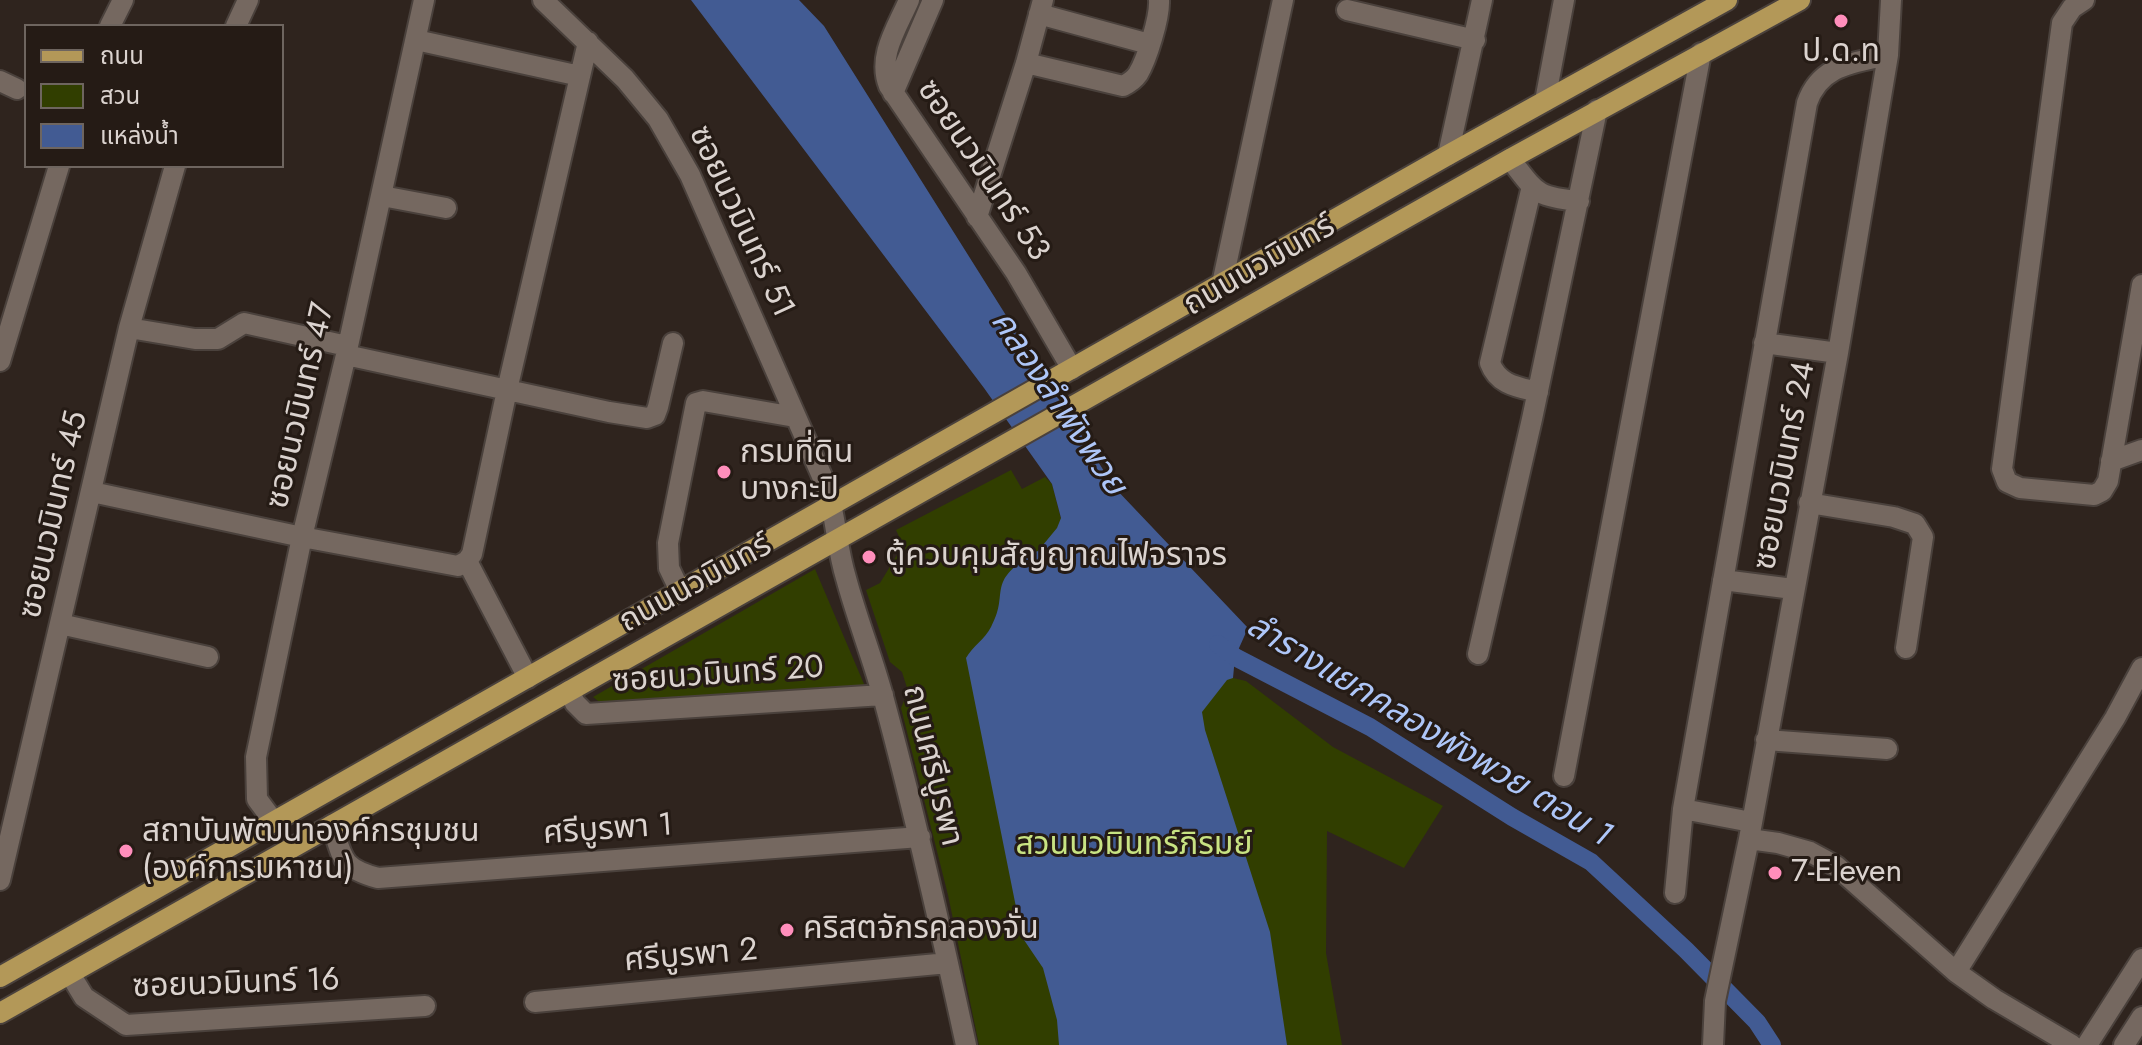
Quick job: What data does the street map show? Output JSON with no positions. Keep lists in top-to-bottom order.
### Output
{
  "streets": {
    "main road": ["ถนนนวมินทร์"],
    "street": [
      "ซอยนวมินทร์ 53",
      "ซอยนวมินทร์ 51",
      "ซอยนวมินทร์ 47",
      "ซอยนวมินทร์ 24",
      "ซอยนวมินทร์ 45",
      "ซอยนวมินทร์ 20",
      "ถนนศรีบูรพา",
      "ศรีบูรพา 1",
      "ศรีบูรพา 2",
      "ซอยนวมินทร์ 16"
    ]
  },
  "crossings": [
    ["ซอยนวมินทร์ 53", "ถนนนวมินทร์"],
    ["ซอยนวมินทร์ 51", "ถนนนวมินทร์"],
    ["ซอยนวมินทร์ 51", "ถนนศรีบูรพา"],
    ["ถนนนวมินทร์", "ซอยนวมินทร์ 47"],
    ["ถนนนวมินทร์", "ซอยนวมินทร์ 20"],
    ["ถนนนวมินทร์", "ถนนศรีบูรพา"],
    ["ถนนนวมินทร์", "ศรีบูรพา 1"],
    ["ถนนนวมินทร์", "ซอยนวมินทร์ 16"],
    ["ซอยนวมินทร์ 20", "ถนนศรีบูรพา"],
    ["ถนนศรีบูรพา", "ศรีบูรพา 1"],
    ["ถนนศรีบูรพา", "ศรีบูรพา 2"]
  ],
  "water": ["คลองลำพังพวย", "ลำรางแยกคลองพังพวย ตอน 1"],
  "parks": ["สวนนวมินทร์ภิรมย์"],
  "places": [
    "ป.ด.ท",
    "กรมที่ดิน บางกะปิ",
    "ตู้ควบคุมสัญญาณไฟจราจร",
    "สถาบันพัฒนาองค์กรชุมชน (องค์การมหาชน)",
    "7-Eleven",
    "คริสตจักรคลองจั่น"
  ],
  "legend": ["ถนน", "สวน", "แหล่งน้ำ"]
}
